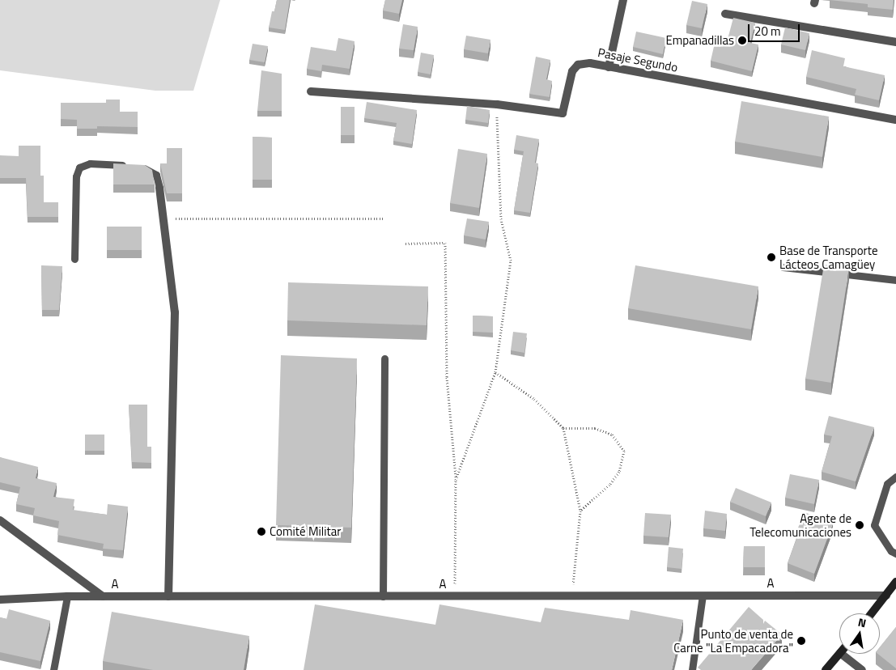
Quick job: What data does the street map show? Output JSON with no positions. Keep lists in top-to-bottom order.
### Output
{
  "streets": {
    "street": ["Pasaje Segundo", "A"]
  },
  "places": [
    "Empanadillas",
    "Base de Transporte Lácteos Camagüey",
    "Agente de Telecomunicaciones",
    "Comité Militar",
    "Punto de venta de Carne \"La Empacadora\""
  ],
  "scale_bar": "20 m",
  "north": "top"
}
